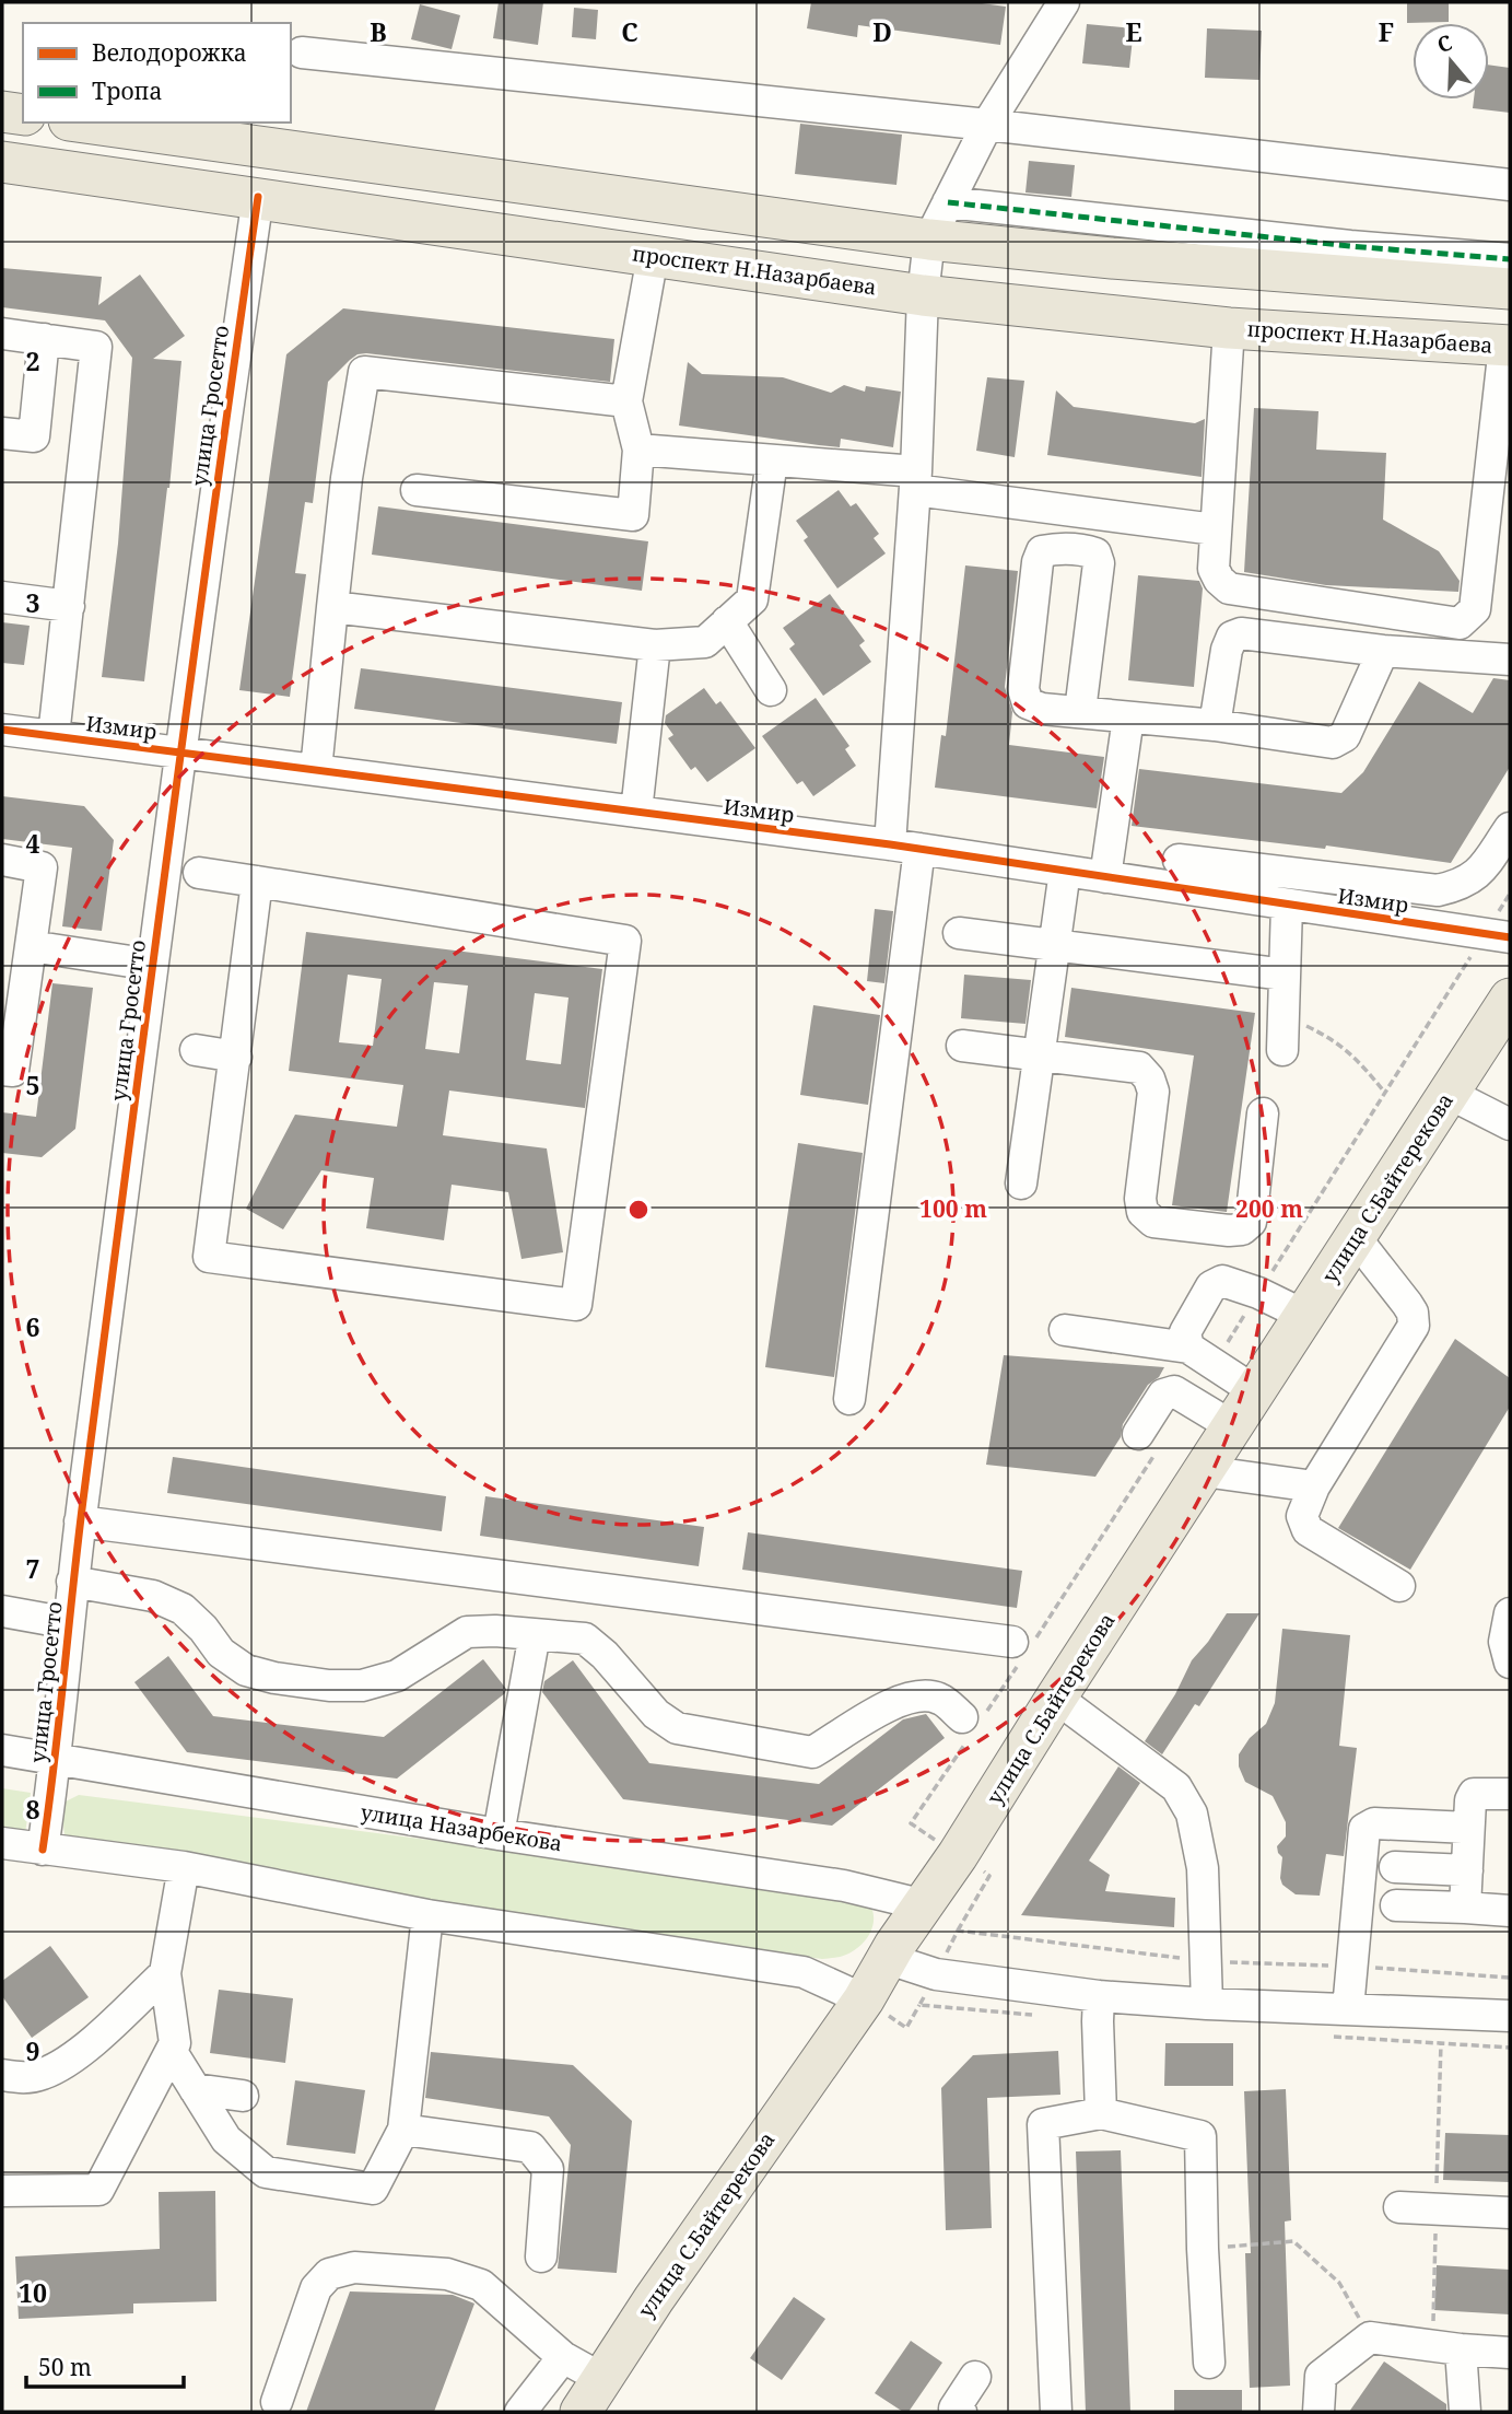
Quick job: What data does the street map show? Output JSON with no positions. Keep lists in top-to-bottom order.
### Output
{
  "streets": {
    "main road": ["проспект Н.Назарбаева", "улица С.Байтерекова"],
    "street": ["улица Гросетто", "Измир", "улица Назарбекова"]
  },
  "crossings": [
    ["проспект Н.Назарбаева", "улица Гросетто"],
    ["улица Гросетто", "Измир"],
    ["улица Гросетто", "улица Назарбекова"],
    ["улица С.Байтерекова", "улица Назарбекова"]
  ],
  "legend": ["Велодорожка", "Тропа"],
  "scale_bar": "50 m",
  "north": "top",
  "grid": {
    "columns": [
      "B",
      "C",
      "D",
      "E",
      "F"
    ],
    "rows": [
      "2",
      "3",
      "4",
      "5",
      "6",
      "7",
      "8",
      "9",
      "10"
    ]
  },
  "rings": ["100 m", "200 m"]
}
